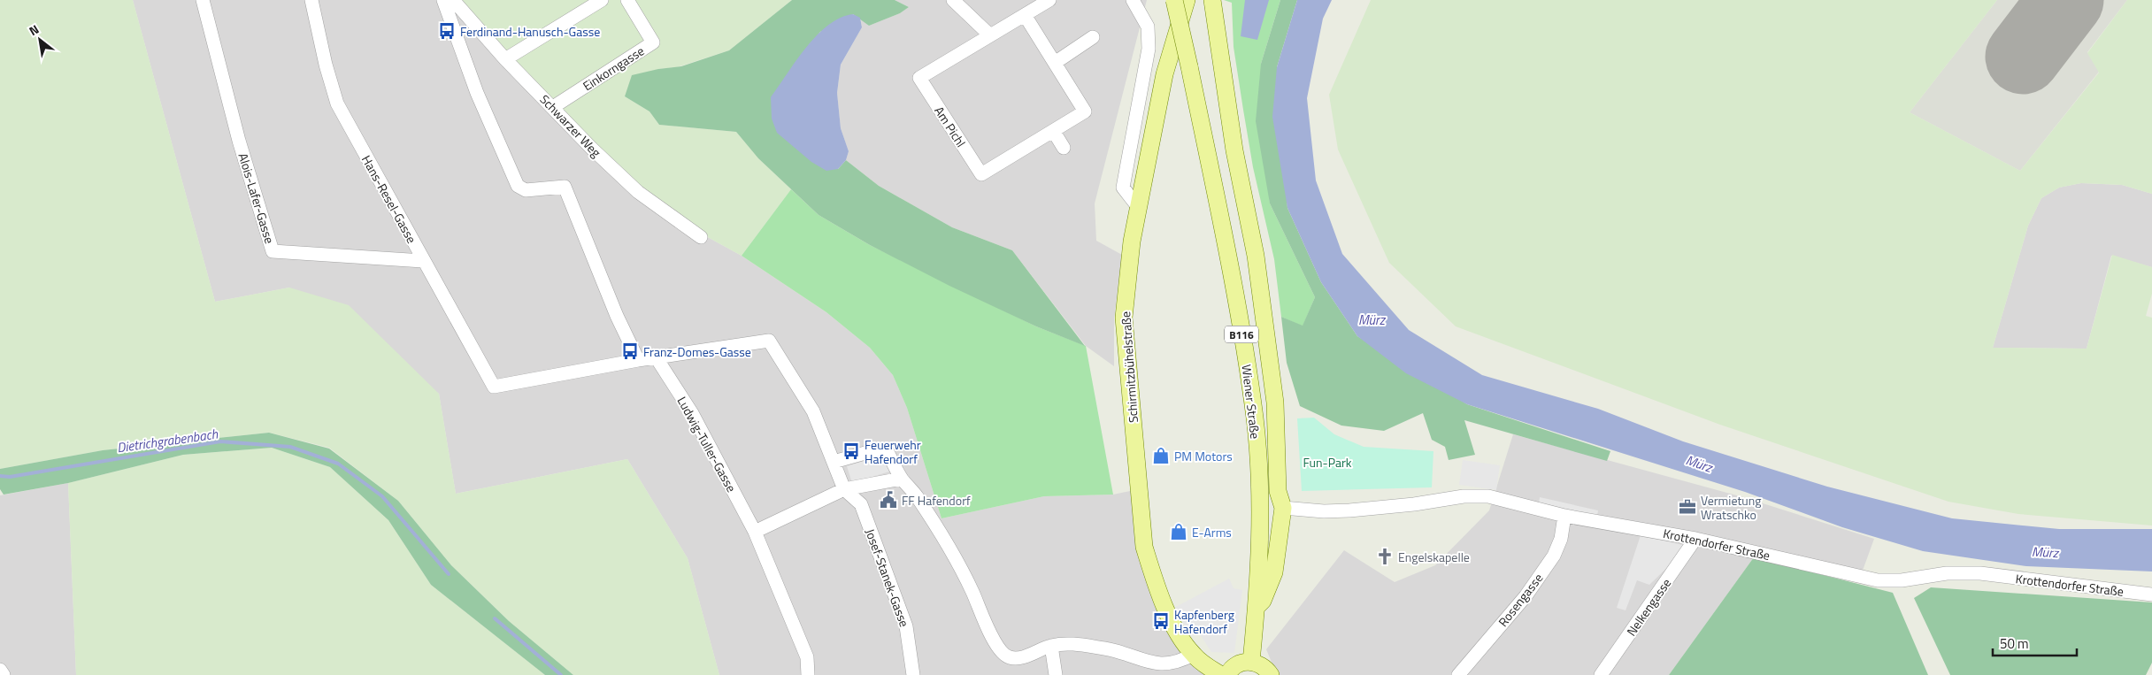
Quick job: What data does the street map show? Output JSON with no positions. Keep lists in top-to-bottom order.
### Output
{
  "streets": {
    "main road": ["B116", "Schirmitzbühelstraße", "Wiener Straße"],
    "street": [
      "Einkorngasse",
      "Schwarzer Weg",
      "Am Pichl",
      "Alois-Lafer-Gasse",
      "Hans-Resel-Gasse",
      "Ludwig-Tuller-Gasse",
      "Krottendorfer Straße",
      "Josef-Stanek-Gasse",
      "Rosengasse",
      "Nelkengasse"
    ]
  },
  "crossings": [
    ["Einkorngasse", "Schwarzer Weg"],
    ["Alois-Lafer-Gasse", "Hans-Resel-Gasse"],
    ["Krottendorfer Straße", "Rosengasse"],
    ["Krottendorfer Straße", "Nelkengasse"]
  ],
  "water": ["Mürz", "Dietrichgrabenbach"],
  "parks": ["Fun-Park"],
  "places": {
    "bus stop": [
      "Ferdinand-Hanusch-Gasse",
      "Franz-Domes-Gasse",
      "Feuerwehr Hafendorf",
      "Kapfenberg Hafendorf"
    ],
    "shop": ["PM Motors", "E-Arms"],
    "public building": ["FF Hafendorf"],
    "office": ["Vermietung Wratschko"],
    "church": ["Engelskapelle"]
  },
  "scale_bar": "50 m",
  "north": "top left"
}
